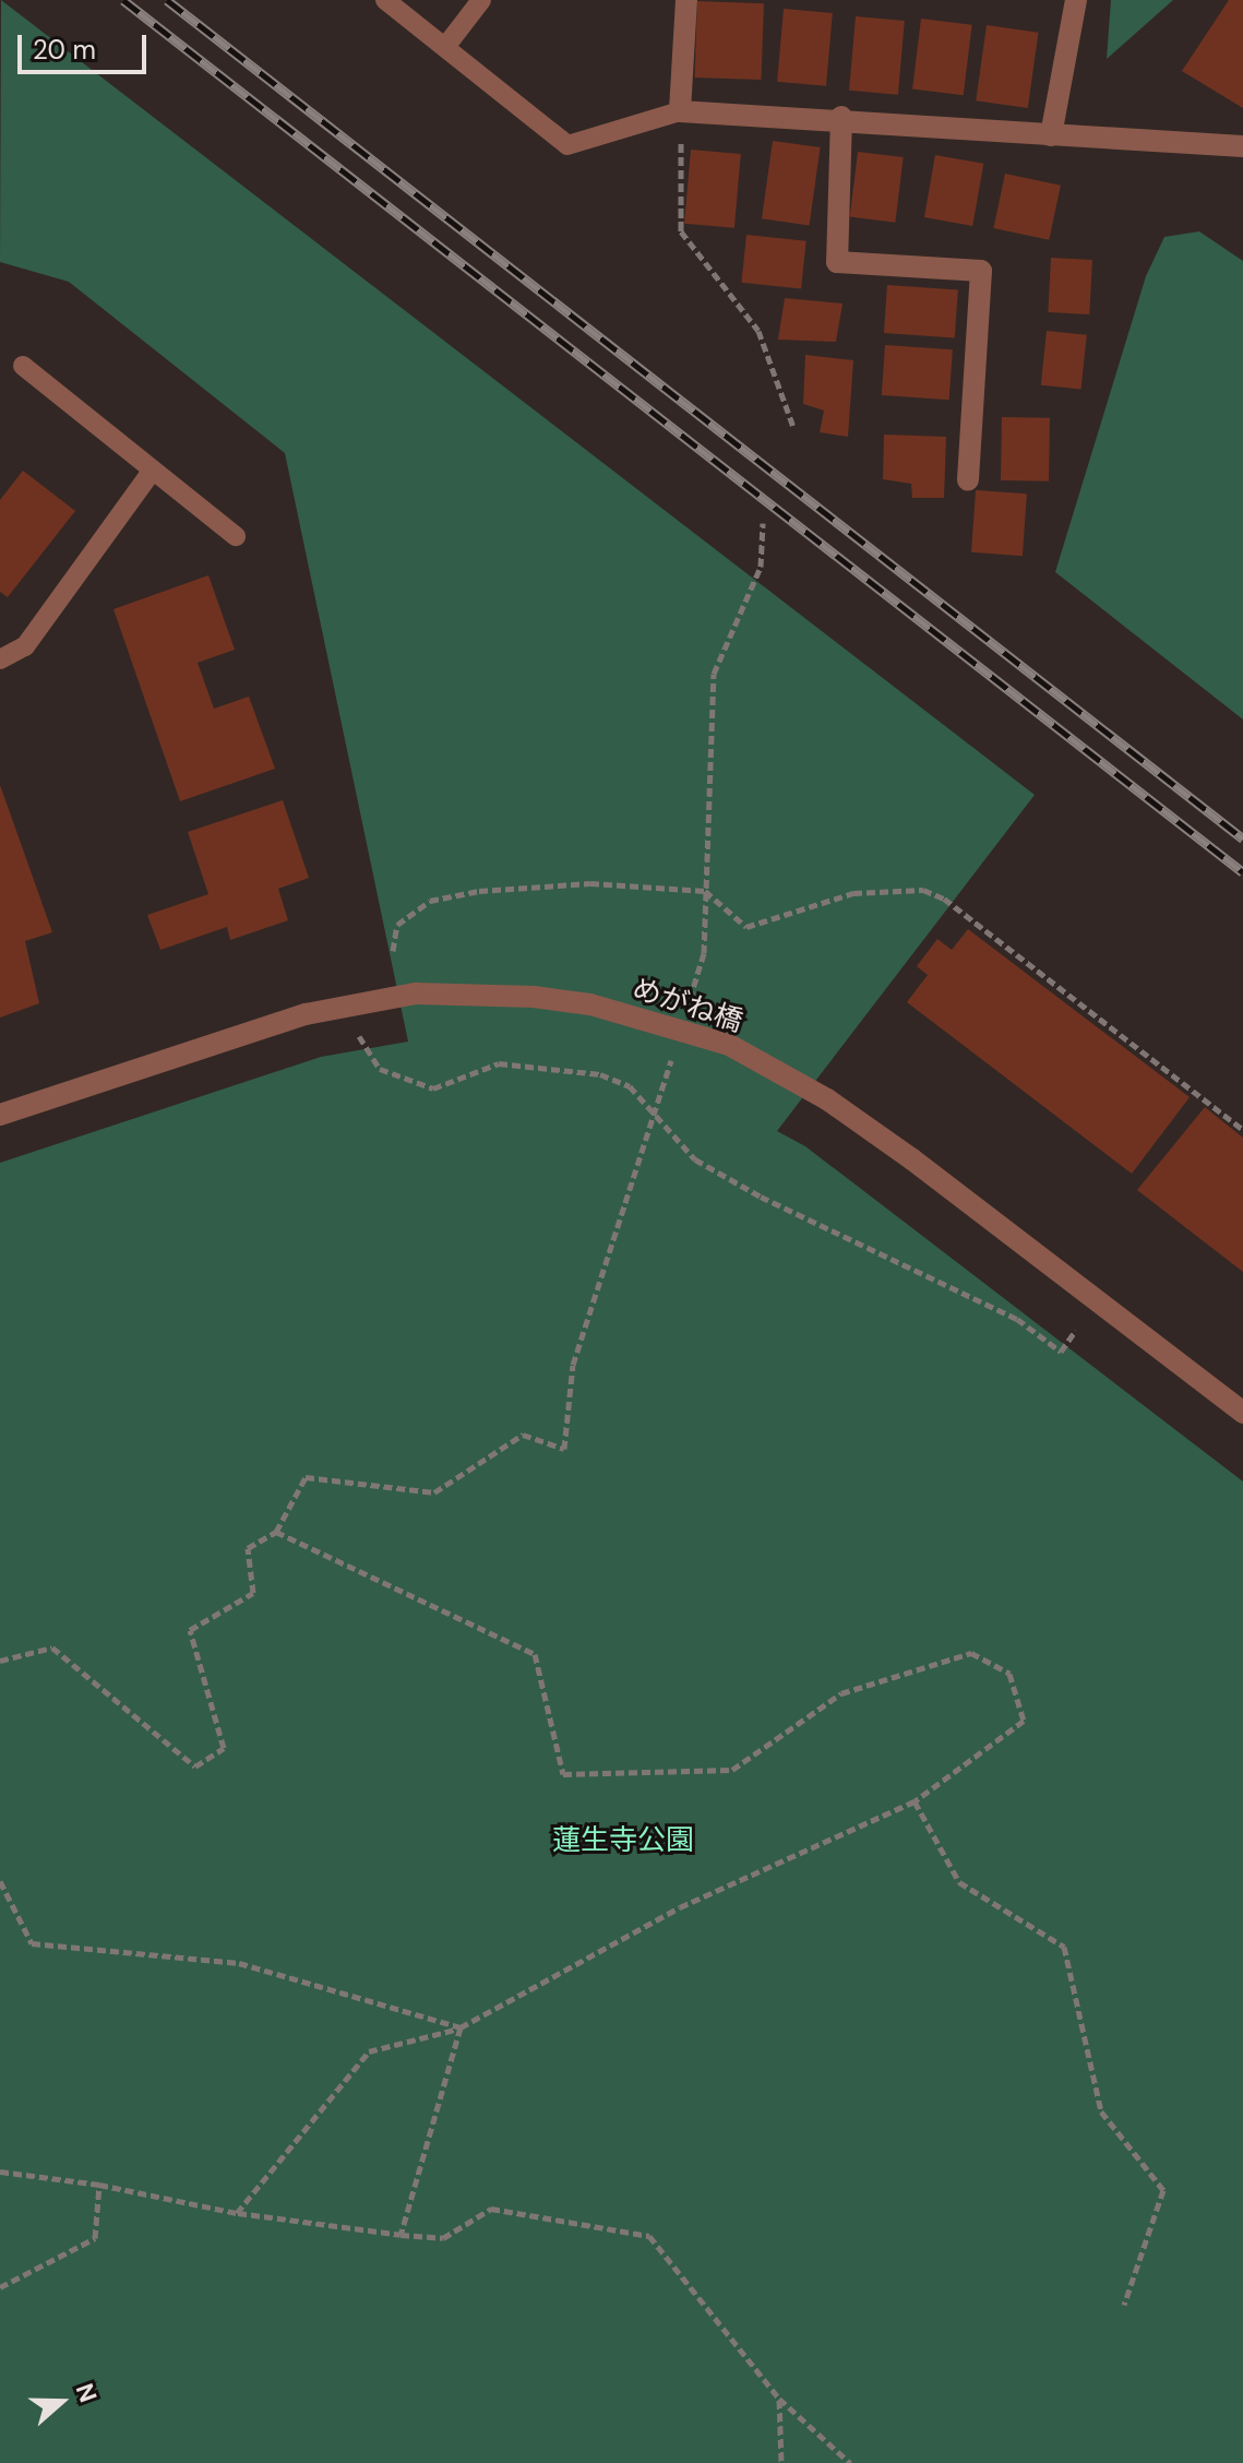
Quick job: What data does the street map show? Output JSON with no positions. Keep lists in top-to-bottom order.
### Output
{
  "streets": {
    "street": ["めがね橋"]
  },
  "parks": ["蓮生寺公園"],
  "scale_bar": "20 m",
  "north": "right"
}
